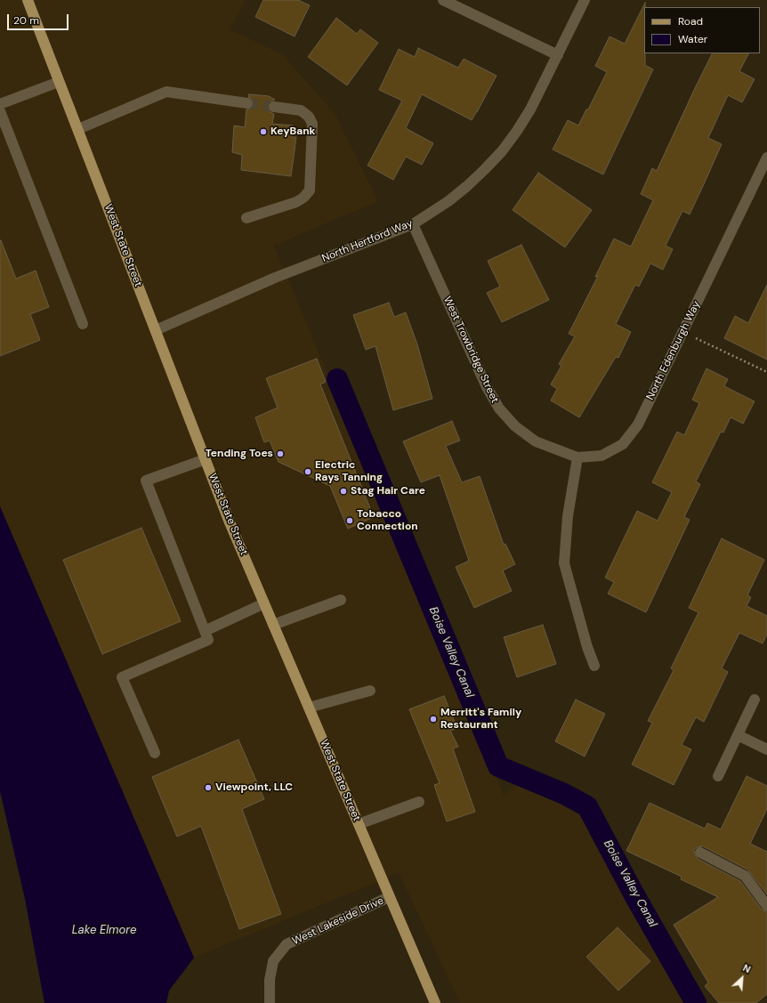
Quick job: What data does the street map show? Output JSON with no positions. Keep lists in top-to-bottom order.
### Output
{
  "streets": {
    "main road": ["West State Street"],
    "street": [
      "North Hertford Way",
      "West Trowbridge Street",
      "North Edenburgh Way",
      "West Lakeside Drive"
    ]
  },
  "crossings": [
    ["North Hertford Way", "West State Street"],
    ["North Hertford Way", "West Trowbridge Street"],
    ["West State Street", "West Lakeside Drive"],
    ["West Trowbridge Street", "North Edenburgh Way"]
  ],
  "water": ["Boise Valley Canal", "Lake Elmore"],
  "places": [
    "KeyBank",
    "Tending Toes",
    "Electric Rays Tanning",
    "Stag Hair Care",
    "Tobacco Connection",
    "Merritt's Family Restaurant",
    "Viewpoint, LLC"
  ],
  "legend": ["Road", "Water"],
  "scale_bar": "20 m",
  "north": "top right"
}
